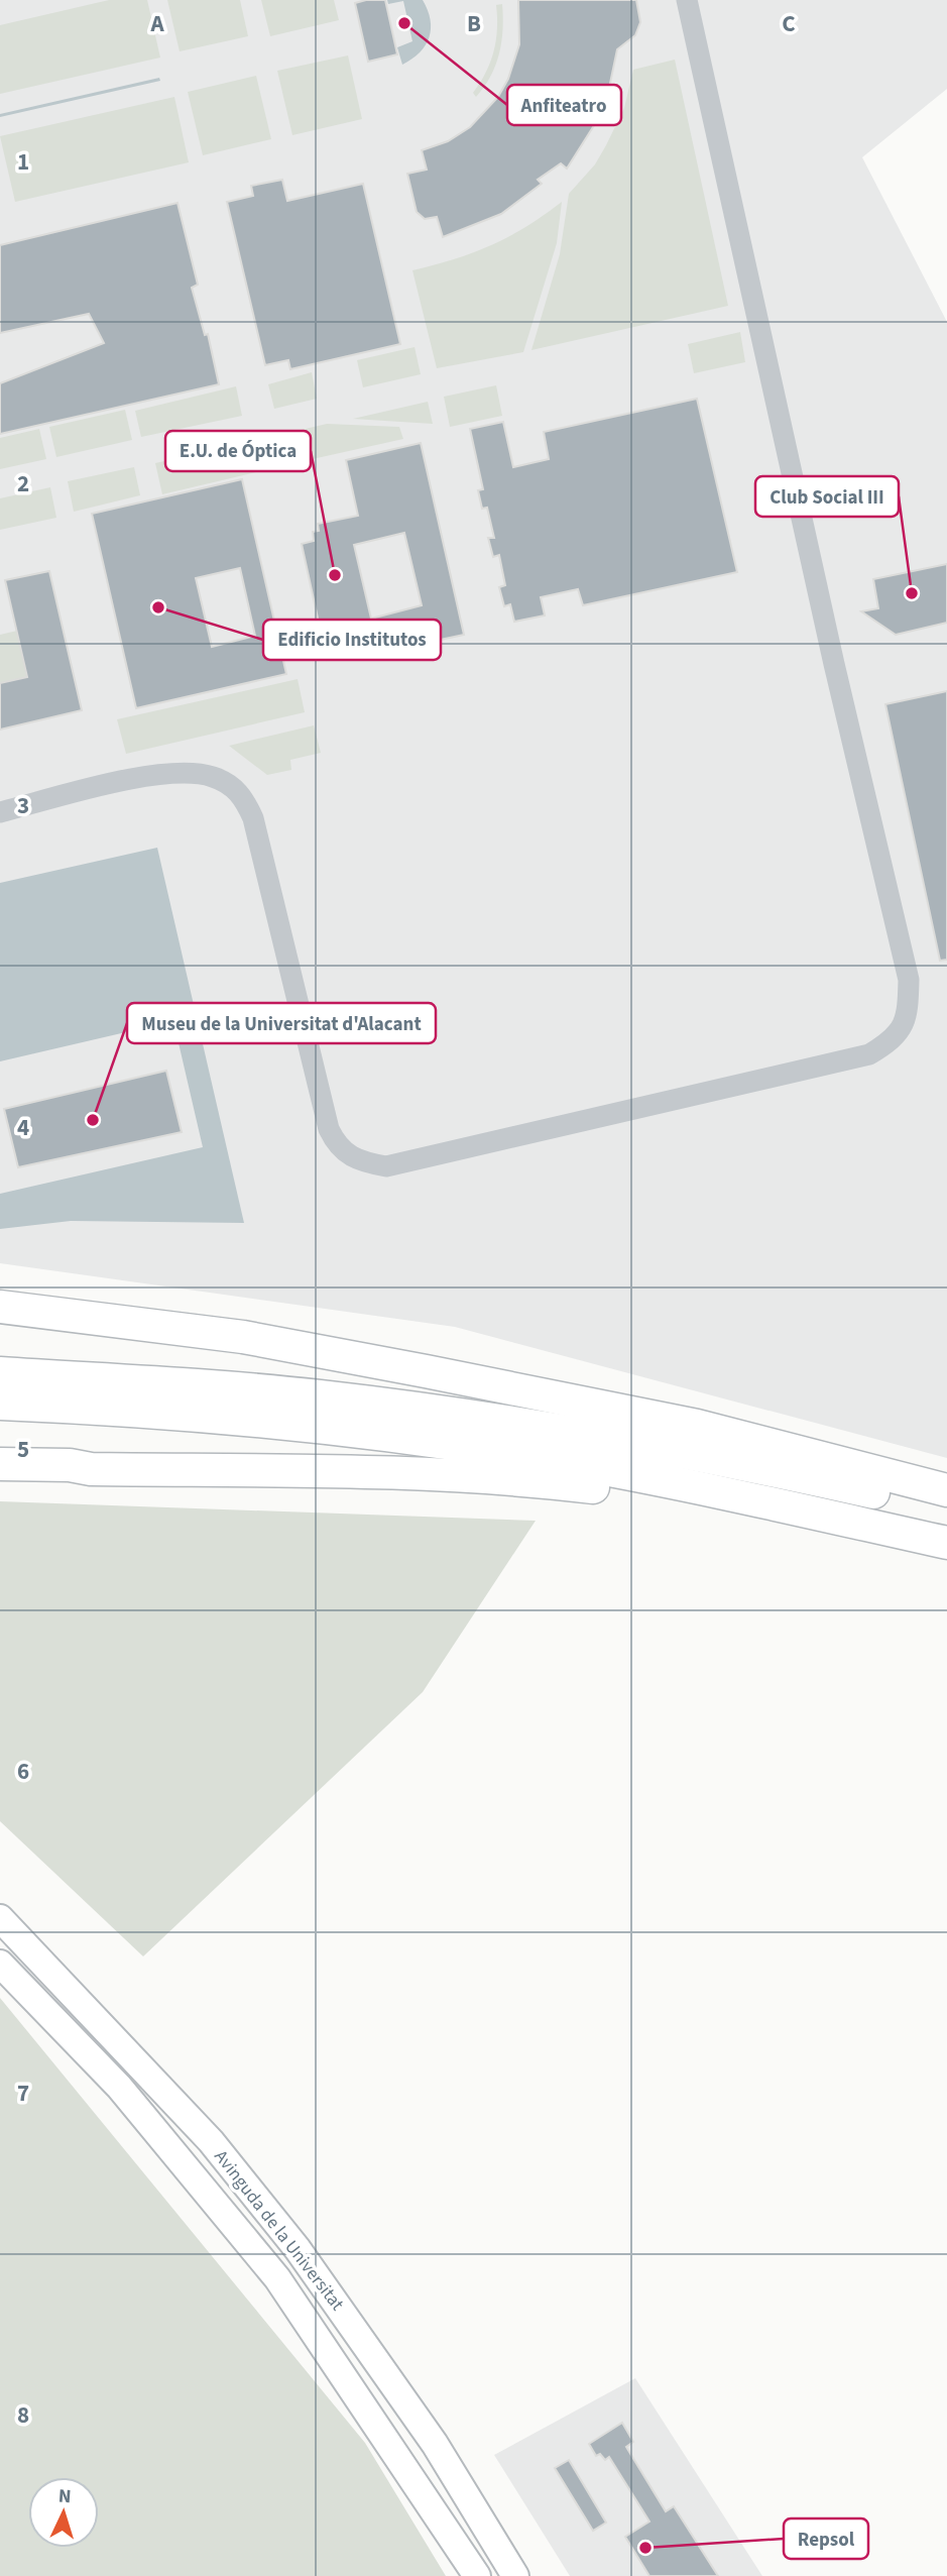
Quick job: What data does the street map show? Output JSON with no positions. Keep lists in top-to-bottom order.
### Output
{
  "streets": {
    "main road": ["Avinguda de la Universitat"]
  },
  "places": [
    "Anfiteatro",
    "E.U. de Óptica",
    "Club Social III",
    "Edificio Institutos",
    "Museu de la Universitat d'Alacant",
    "Repsol"
  ],
  "north": "top",
  "grid": {
    "columns": ["A", "B", "C"],
    "rows": [
      "1",
      "2",
      "3",
      "4",
      "5",
      "6",
      "7",
      "8"
    ]
  }
}
